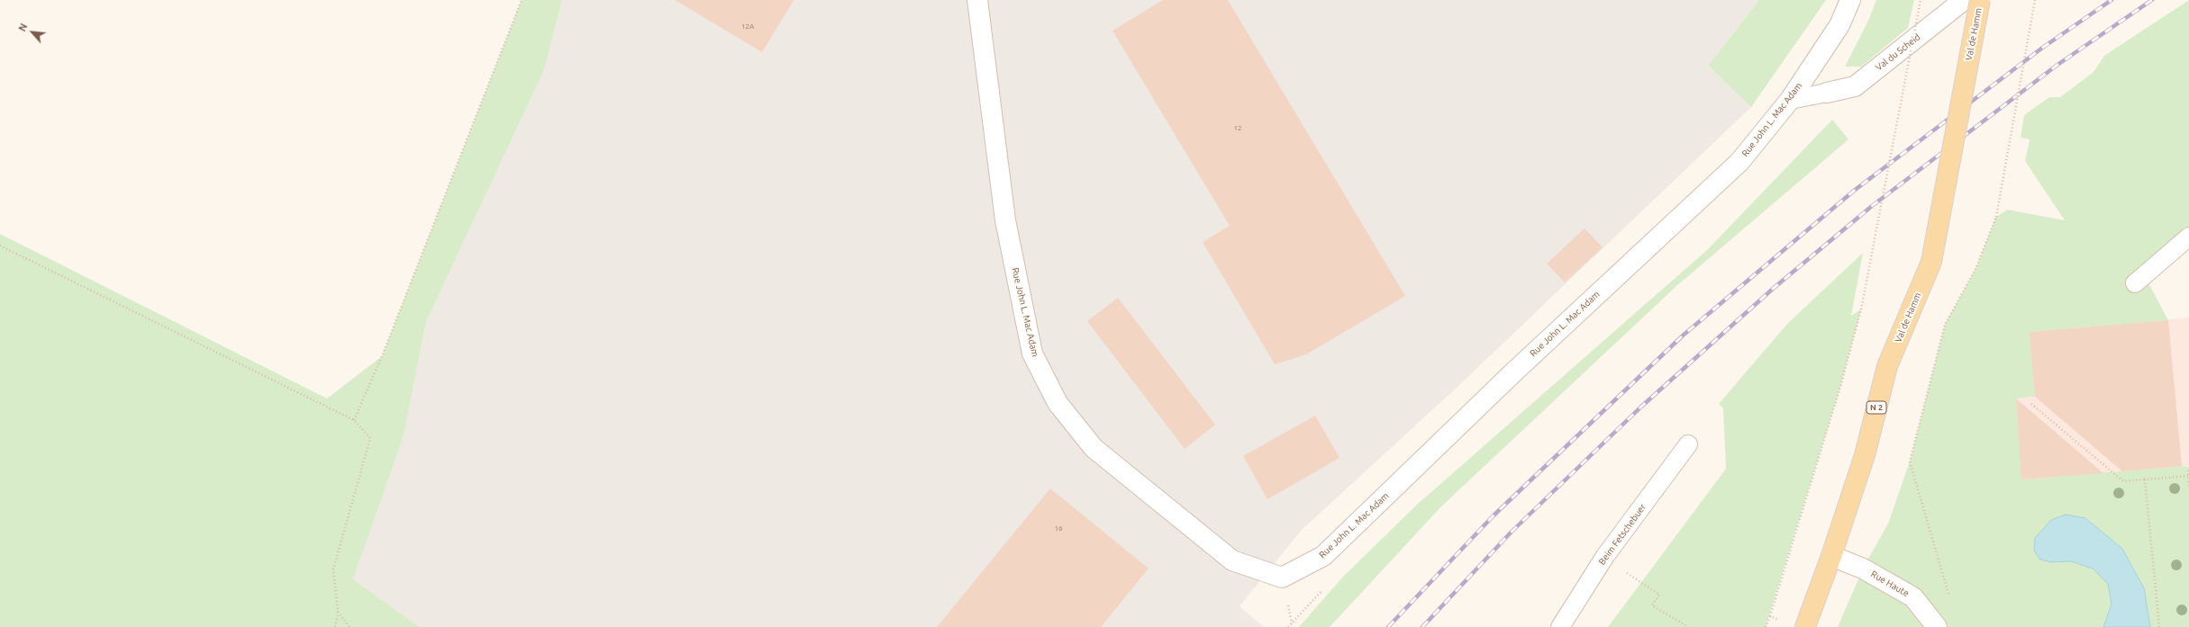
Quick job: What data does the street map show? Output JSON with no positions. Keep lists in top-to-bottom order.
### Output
{
  "streets": {
    "main road": ["Val de Hamm", "N 2"],
    "street": ["Val du Scheid", "Rue John L. Mac Adam", "Rue Haute"],
    "lane": ["Beim Fetschebuer"]
  },
  "crossings": [
    ["Val de Hamm", "Rue Haute"]
  ],
  "house_numbers": ["12A", "12", "16"],
  "north": "top left"
}
